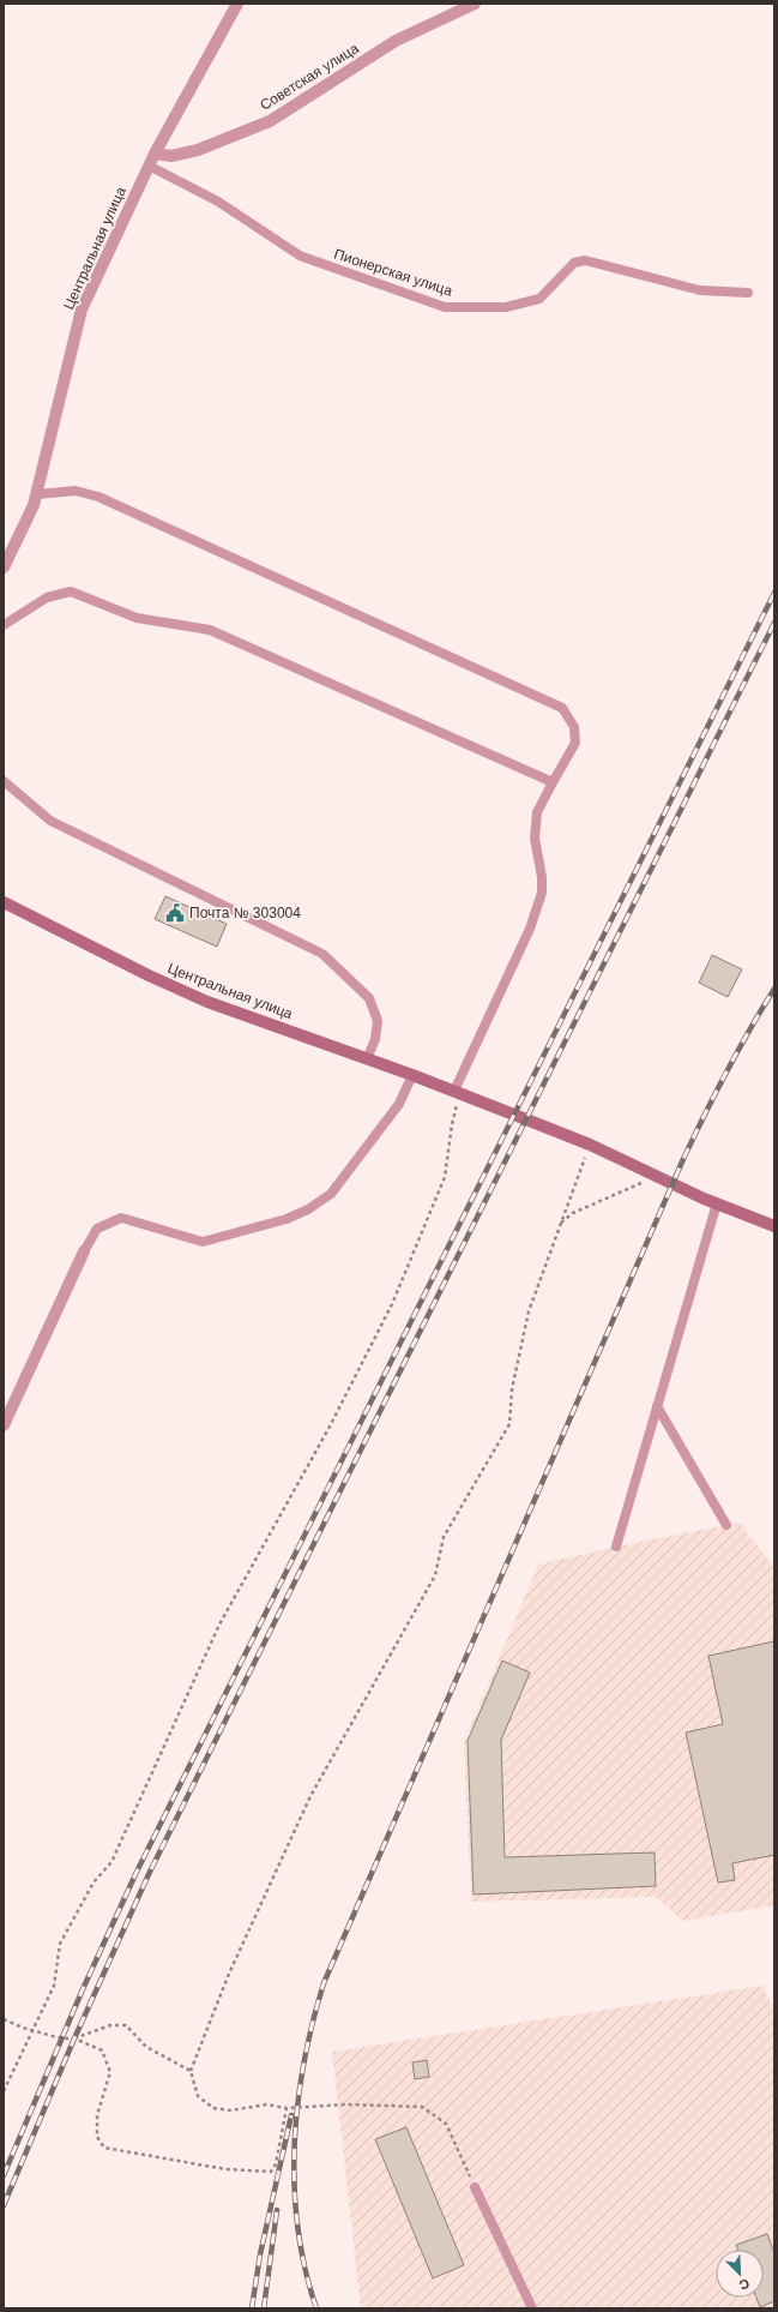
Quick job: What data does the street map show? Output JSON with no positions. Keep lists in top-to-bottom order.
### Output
{
  "streets": {
    "street": ["Советская улица", "Центральная улица"],
    "lane": ["Пионерская улица"]
  },
  "crossings": [
    ["Советская улица", "Центральная улица"],
    ["Центральная улица", "Пионерская улица"]
  ],
  "places": {
    "public building": ["Почта № 303004"]
  },
  "north": "bottom right"
}
